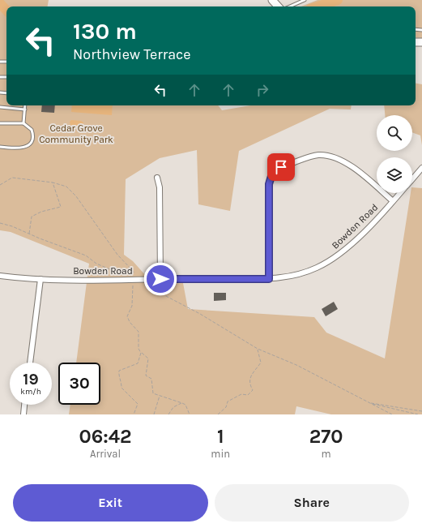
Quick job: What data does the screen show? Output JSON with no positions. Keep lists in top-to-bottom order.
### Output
{
  "streets": {
    "street": ["Bowden Road"]
  },
  "parks": ["Cedar Grove Community Park"],
  "page": {
    "turn": ["130 m", "Northview Terrace"],
    "speed": "19 km/h",
    "limit": "30",
    "eta": [
      "06:42",
      "Arrival",
      "1",
      "min",
      "270",
      "m"
    ],
    "buttons": ["Exit", "Share"]
  }
}
